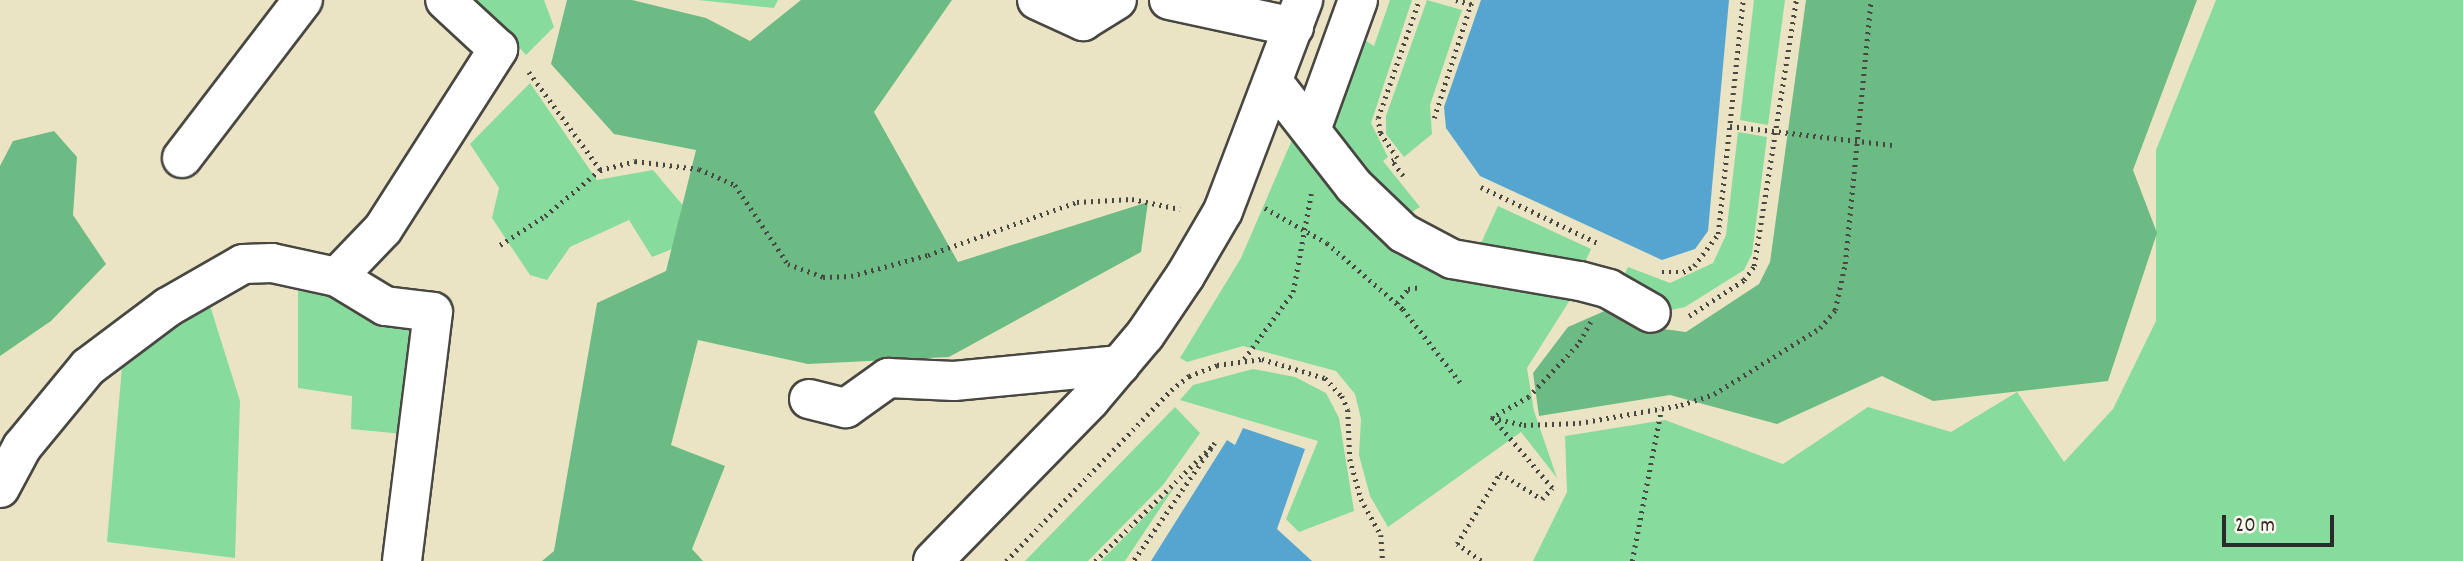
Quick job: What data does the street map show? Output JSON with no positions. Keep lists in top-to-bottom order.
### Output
{
  "scale_bar": "20 m"
}
